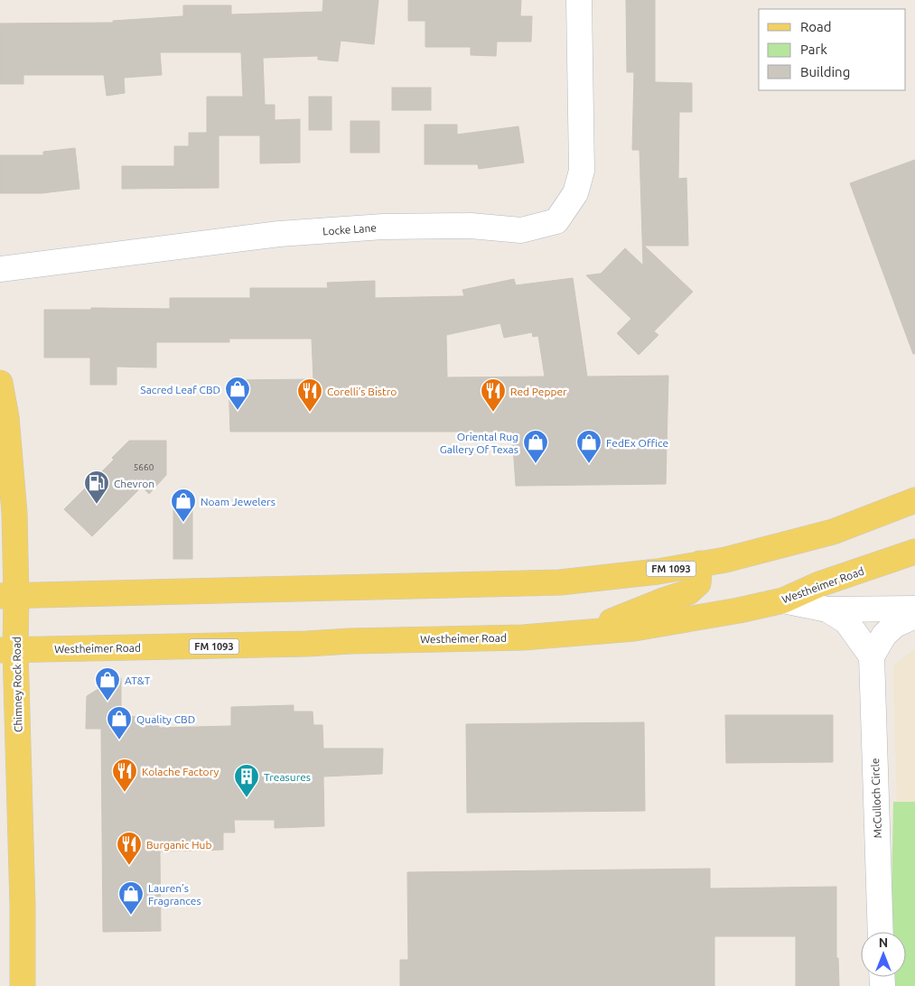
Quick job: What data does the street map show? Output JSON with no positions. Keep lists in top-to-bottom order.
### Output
{
  "streets": {
    "main road": ["FM 1093", "Westheimer Road", "Chimney Rock Road"],
    "street": ["Locke Lane", "McCulloch Circle"]
  },
  "crossings": [
    ["FM 1093", "Chimney Rock Road"],
    ["Westheimer Road", "Chimney Rock Road"]
  ],
  "places": {
    "shop": [
      "Sacred Leaf CBD",
      "Oriental Rug Gallery Of Texas",
      "FedEx Office",
      "Noam Jewelers",
      "AT&T",
      "Quality CBD",
      "Lauren’s Fragrances"
    ],
    "restaurant": [
      "Corelli’s Bistro",
      "Red Pepper",
      "Kolache Factory",
      "Burganic Hub"
    ],
    "fuel station": ["Chevron"],
    "building": ["Treasures"]
  },
  "house_numbers": ["5660"],
  "legend": ["Road", "Park", "Building"],
  "north": "top"
}
